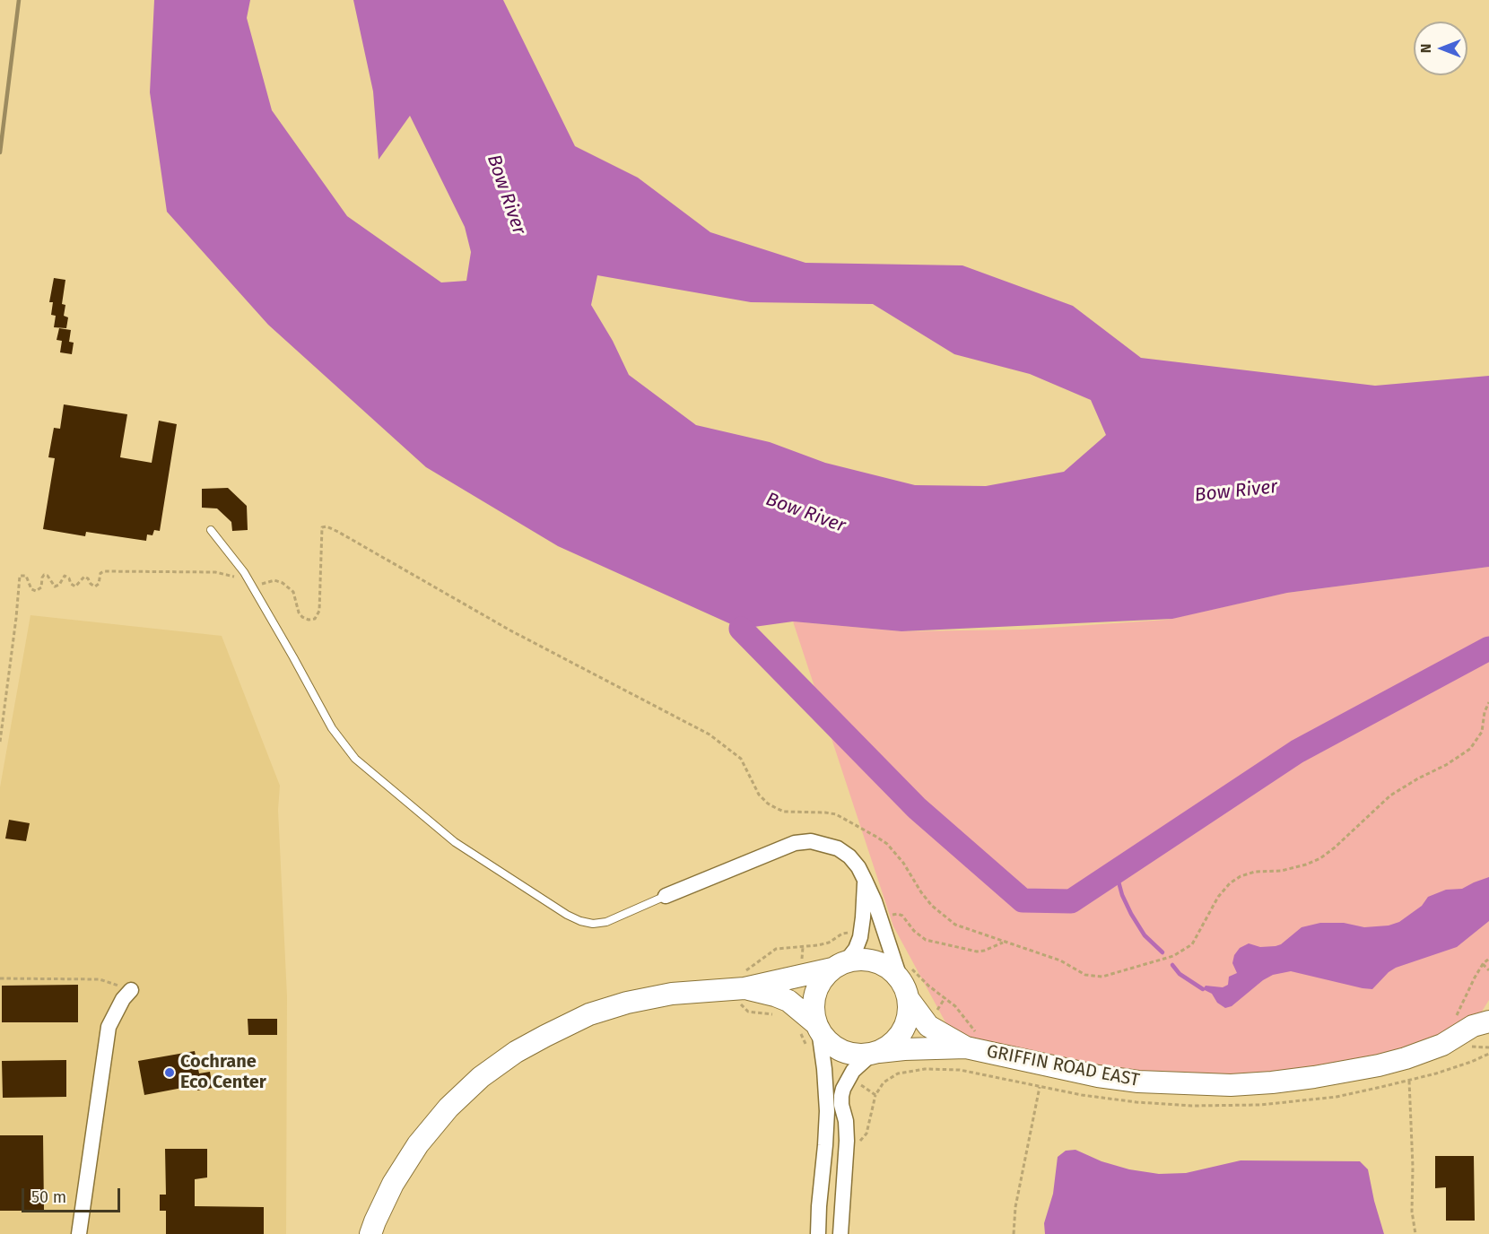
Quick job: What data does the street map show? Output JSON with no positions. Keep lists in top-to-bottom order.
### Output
{
  "streets": {
    "main road": ["GRIFFIN ROAD EAST"]
  },
  "water": ["Bow River"],
  "places": ["Cochrane Eco Center"],
  "scale_bar": "50 m",
  "north": "left"
}
